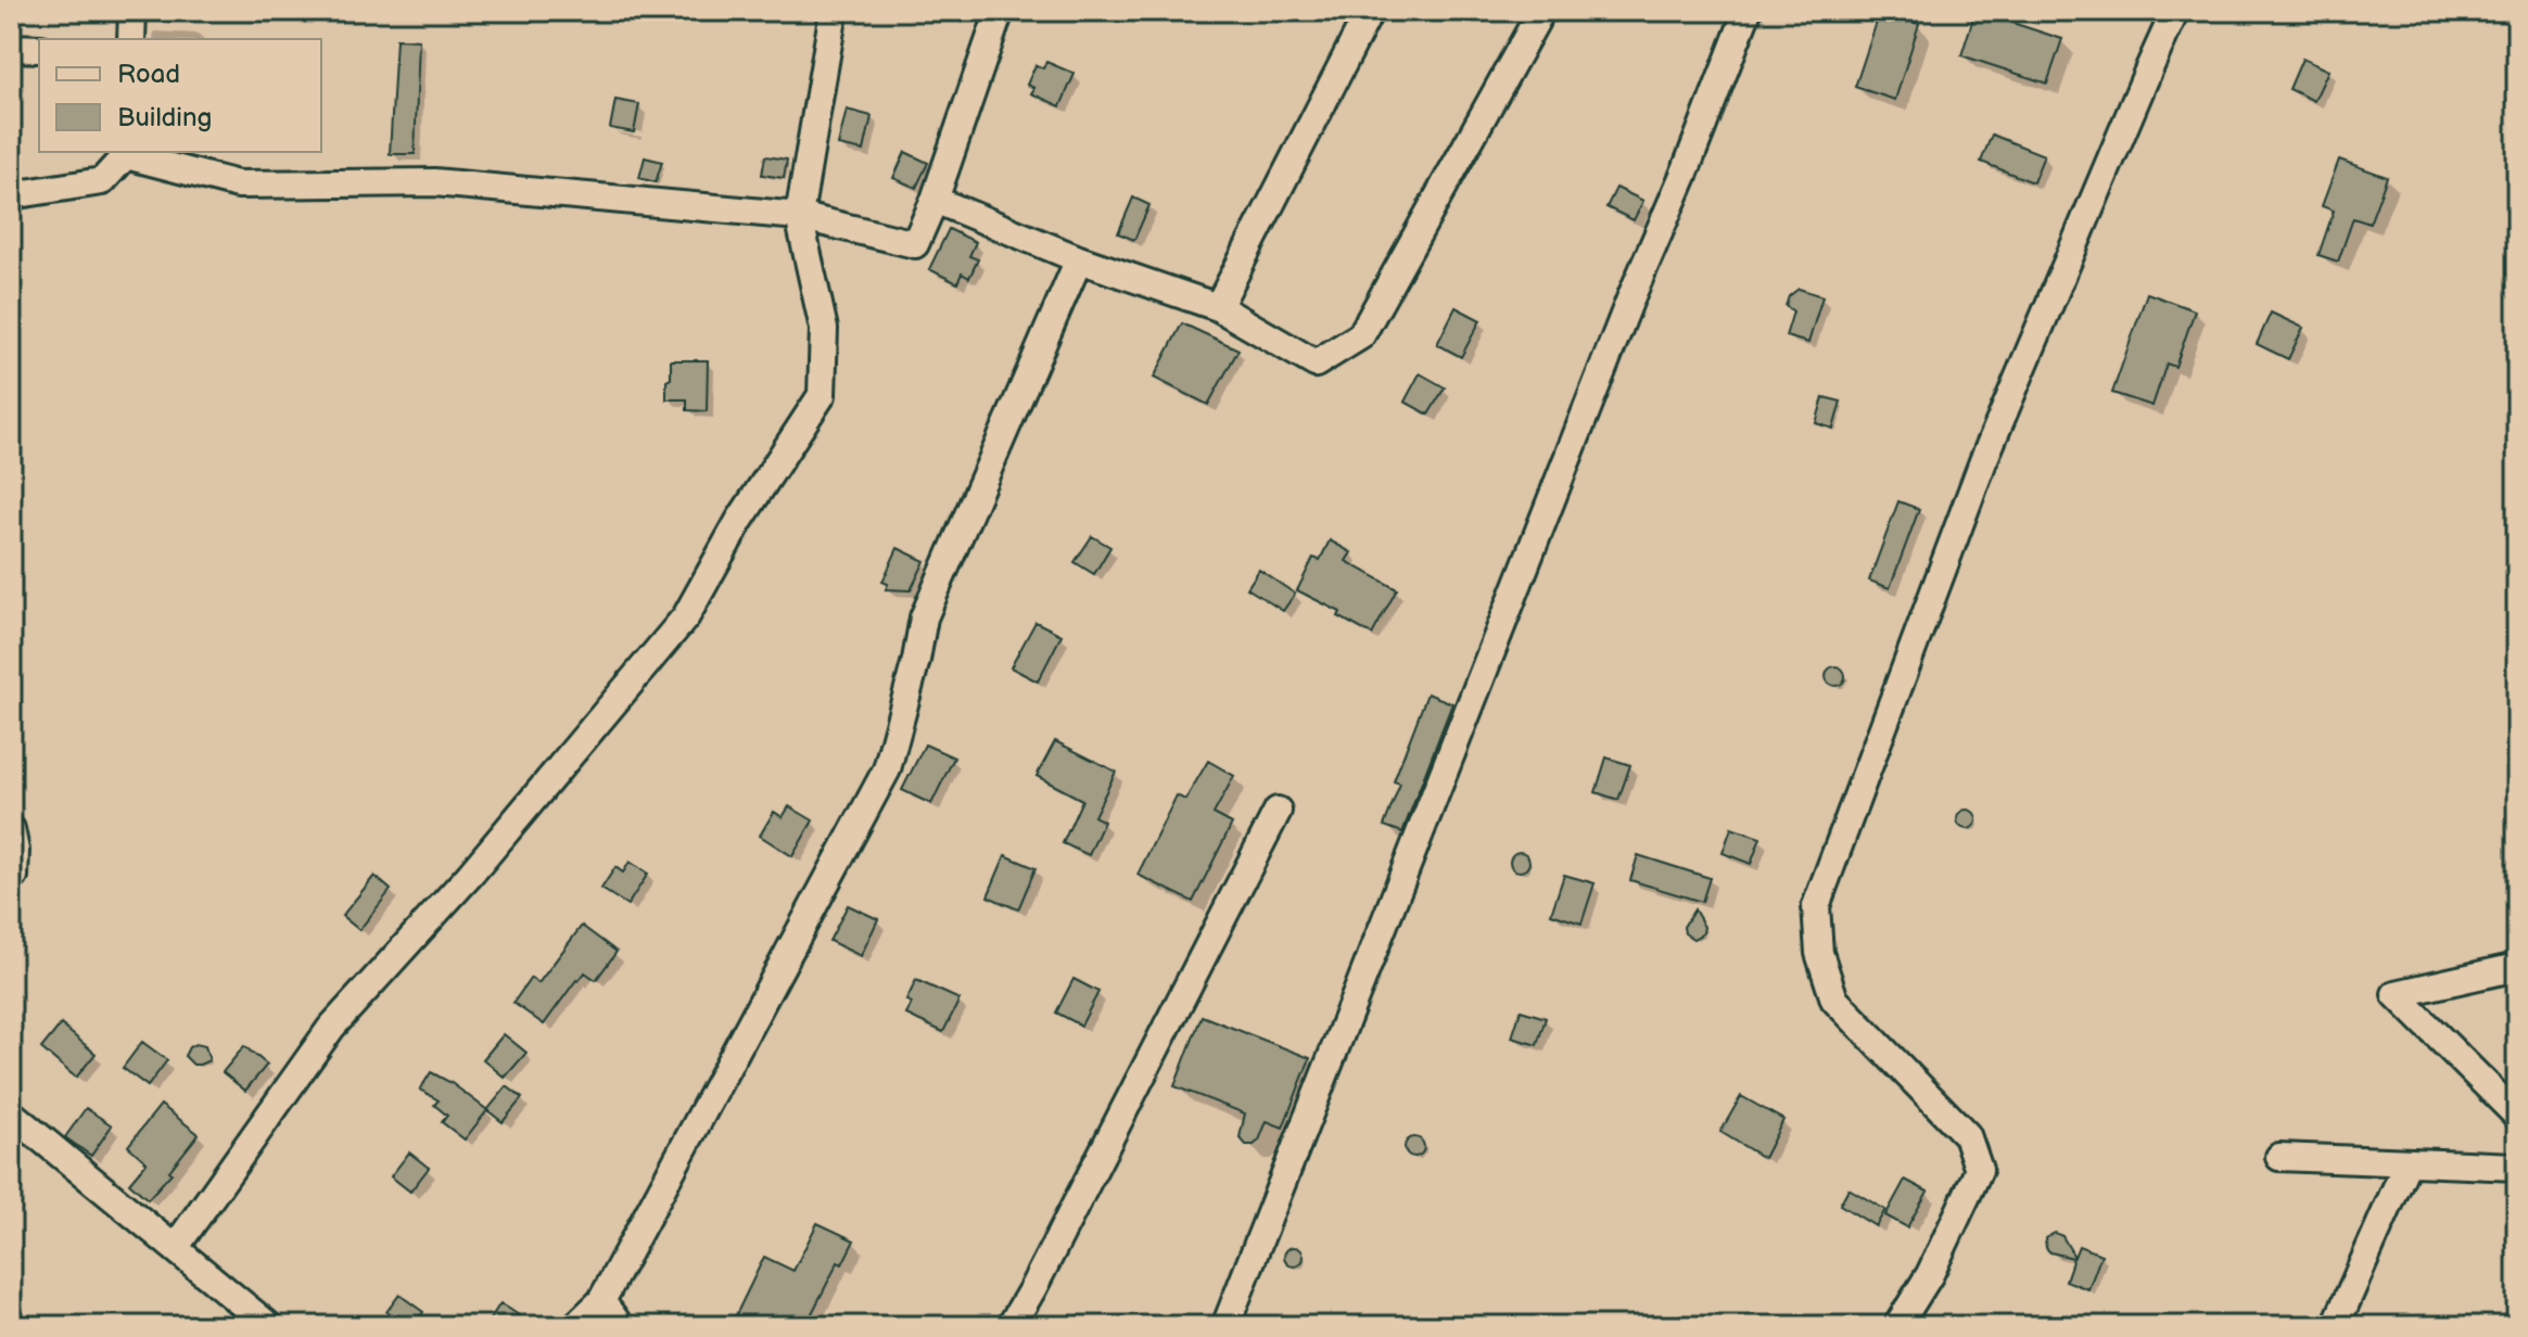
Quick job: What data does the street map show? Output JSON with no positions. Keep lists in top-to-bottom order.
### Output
{
  "legend": ["Road", "Building"]
}
